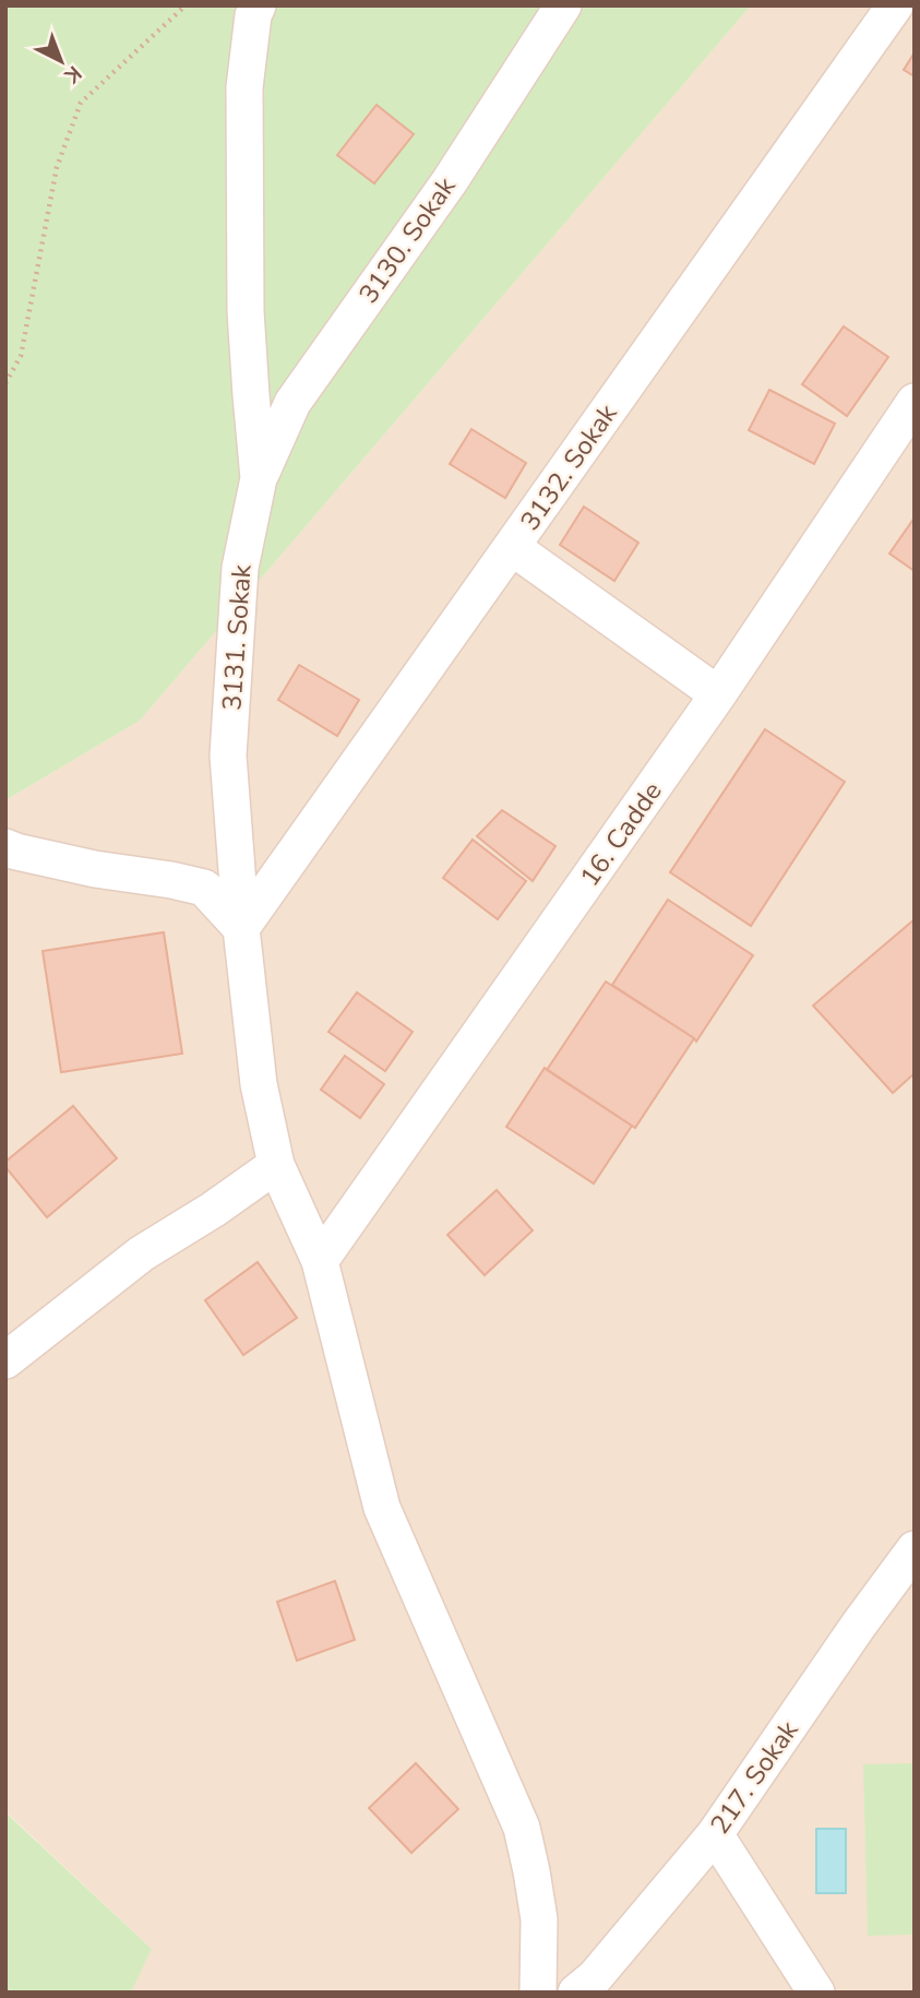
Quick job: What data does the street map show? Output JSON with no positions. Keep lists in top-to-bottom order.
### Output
{
  "streets": {
    "street": [
      "3130. Sokak",
      "3132. Sokak",
      "3131. Sokak",
      "16. Cadde",
      "217. Sokak"
    ]
  },
  "crossings": [
    ["3130. Sokak", "3131. Sokak"],
    ["3132. Sokak", "3131. Sokak"],
    ["3131. Sokak", "16. Cadde"]
  ],
  "north": "bottom right"
}
